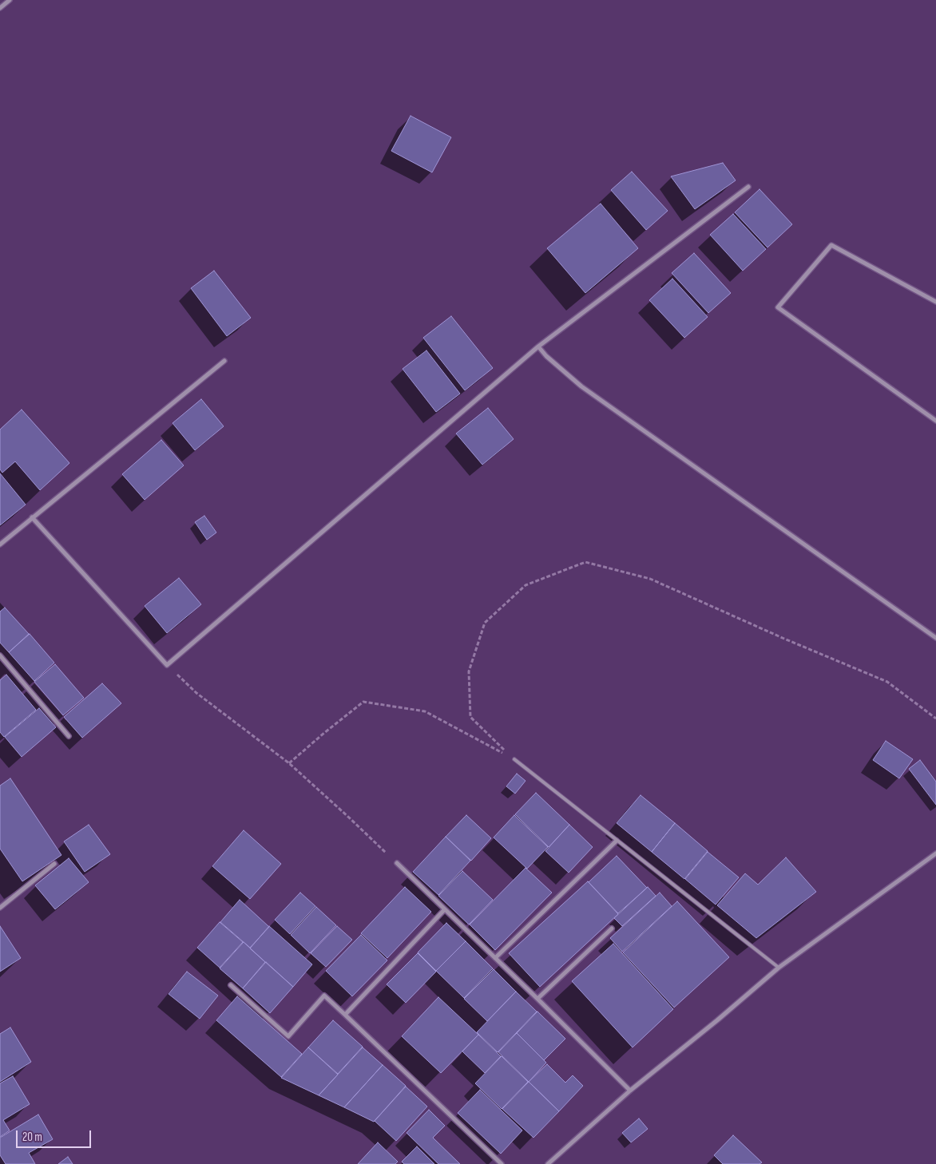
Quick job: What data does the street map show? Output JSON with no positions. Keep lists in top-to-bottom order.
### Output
{
  "scale_bar": "20 m"
}
